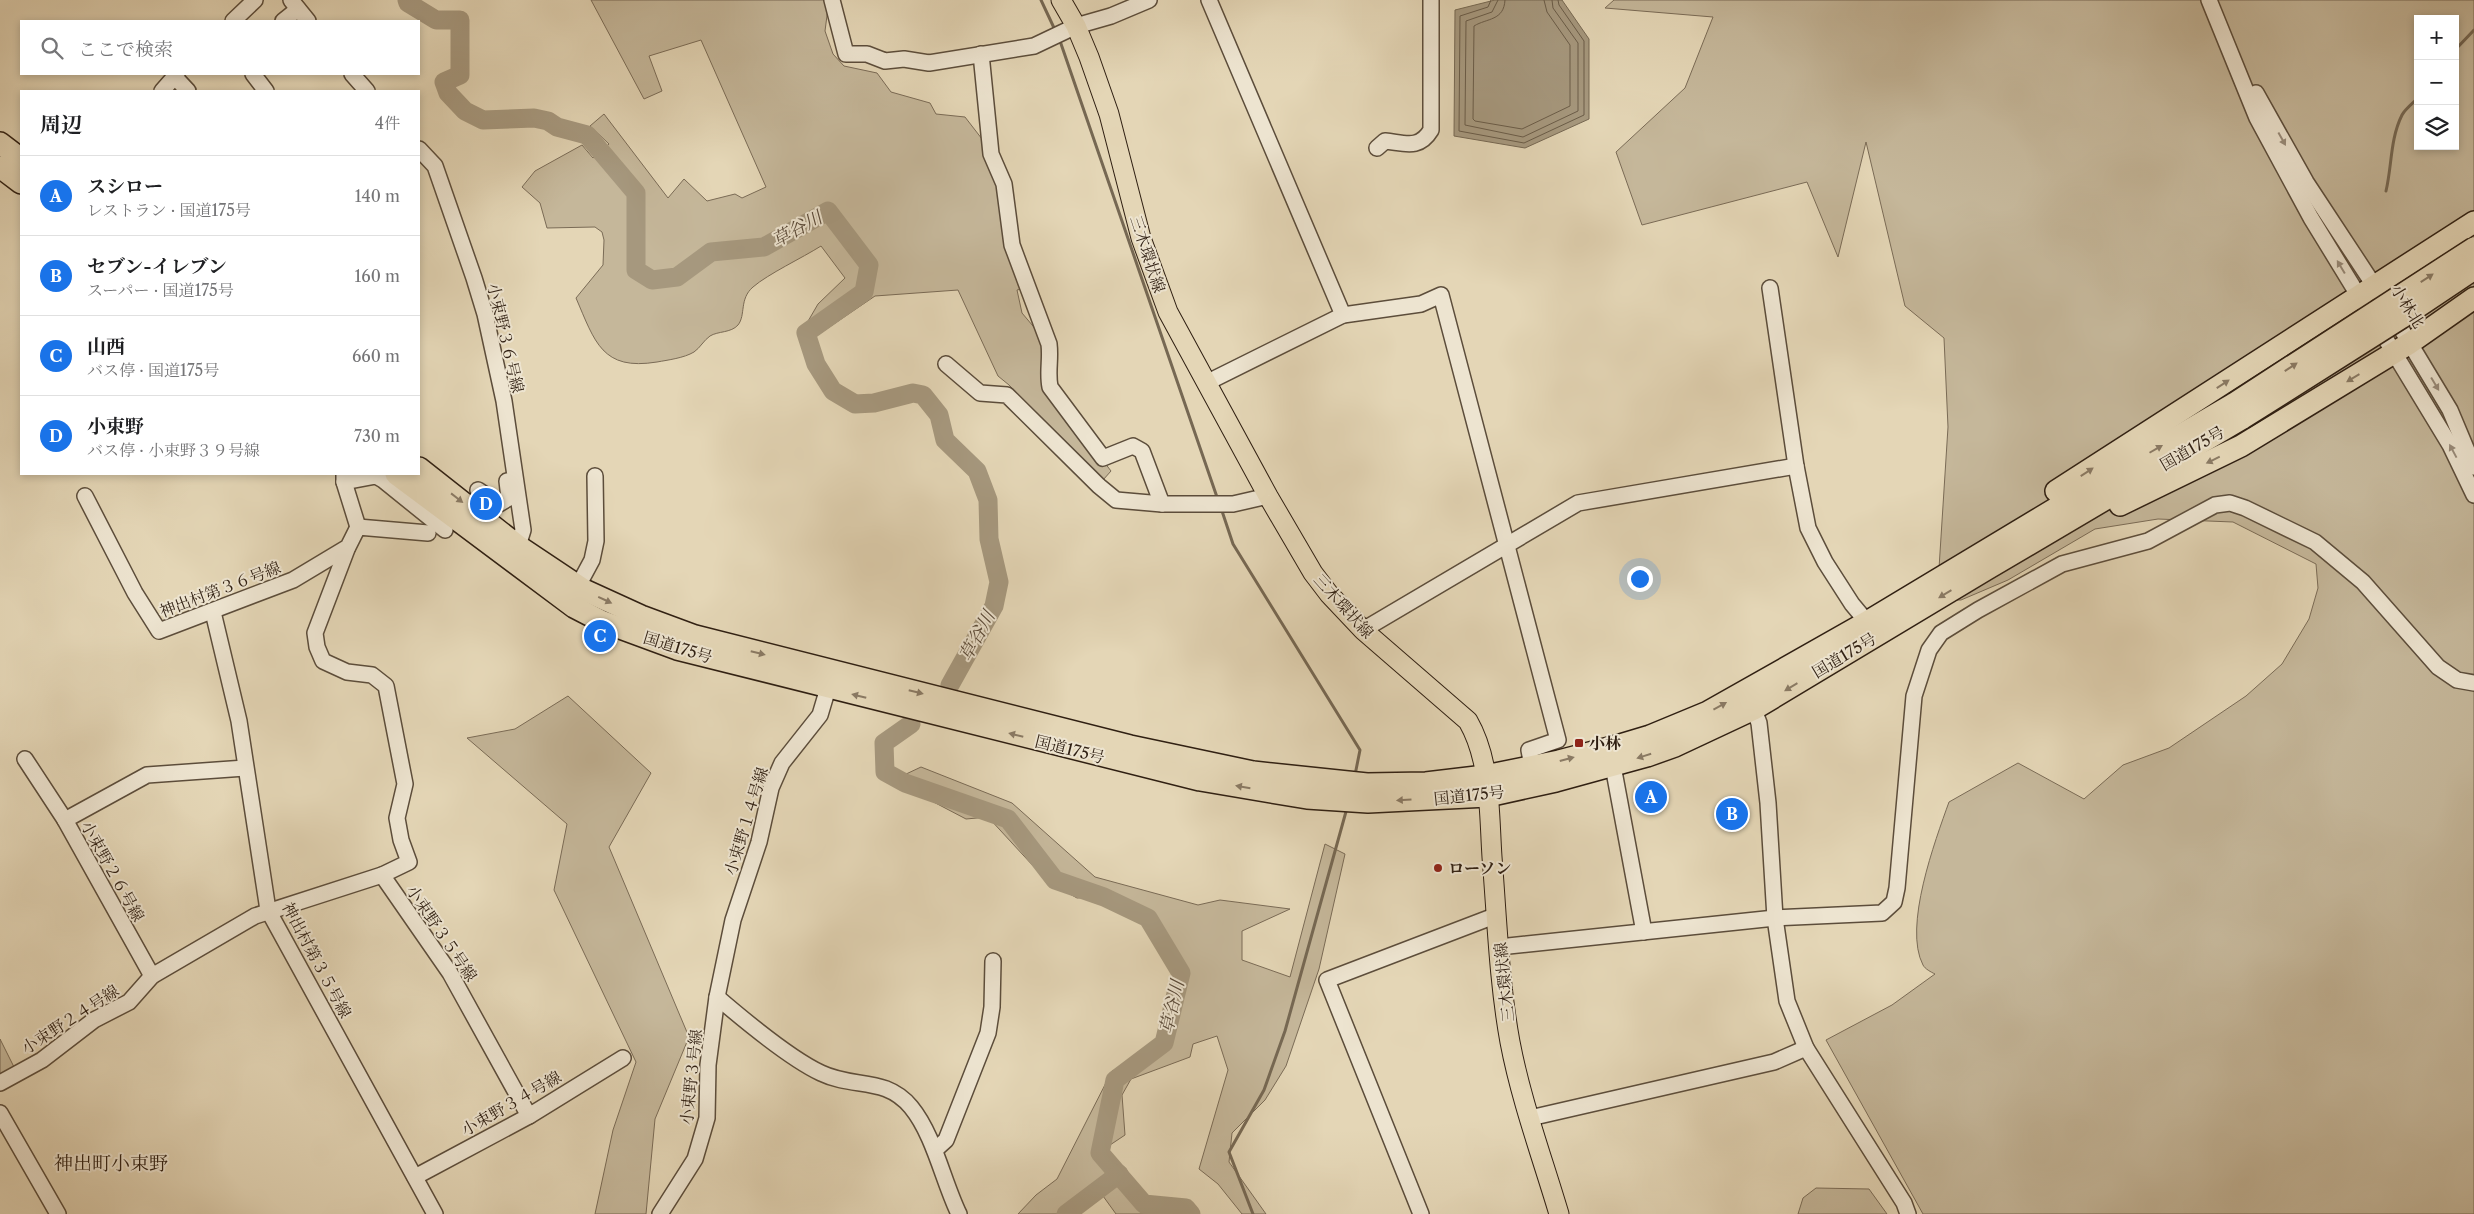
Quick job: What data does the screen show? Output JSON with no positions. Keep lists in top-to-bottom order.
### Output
{
  "streets": {
    "highway": ["国道175号"],
    "main road": ["三木環状線"],
    "street": [
      "小林北",
      "小束野３６号線",
      "神出村第３６号線",
      "小束野１４号線",
      "小束野２６号線",
      "小束野３５号線",
      "神出村第３５号線",
      "小束野２４号線",
      "小束野３号線",
      "小束野３４号線"
    ]
  },
  "crossings": [
    ["三木環状線", "国道175号"],
    ["小束野３６号線", "国道175号"],
    ["国道175号", "小束野１４号線"],
    ["神出村第３６号線", "神出村第３５号線"],
    ["小束野１４号線", "小束野３号線"],
    ["小束野２６号線", "神出村第３５号線"],
    ["小束野２６号線", "小束野２４号線"],
    ["小束野３５号線", "小束野３４号線"],
    ["神出村第３５号線", "小束野２４号線"],
    ["神出村第３５号線", "小束野３４号線"]
  ],
  "districts": ["神出町小束野"],
  "water": ["草谷川"],
  "places": {
    "transit": ["小林"],
    "other": ["ローソン"]
  },
  "page": {
    "map_buttons": ["+", "−"],
    "search": "ここで検索",
    "heading": ["周辺", "4件"],
    "list": [
      {
        "mark": "A",
        "name": "スシロー",
        "note": "レストラン · 国道175号",
        "value": "140 m"
      },
      {
        "mark": "B",
        "name": "セブン-イレブン",
        "note": "スーパー · 国道175号",
        "value": "160 m"
      },
      {
        "mark": "C",
        "name": "山西",
        "note": "バス停 · 国道175号",
        "value": "660 m"
      },
      {
        "mark": "D",
        "name": "小束野",
        "note": "バス停 · 小束野３９号線",
        "value": "730 m"
      }
    ],
    "pins": [
      "D",
      "C",
      "A",
      "B"
    ]
  }
}
